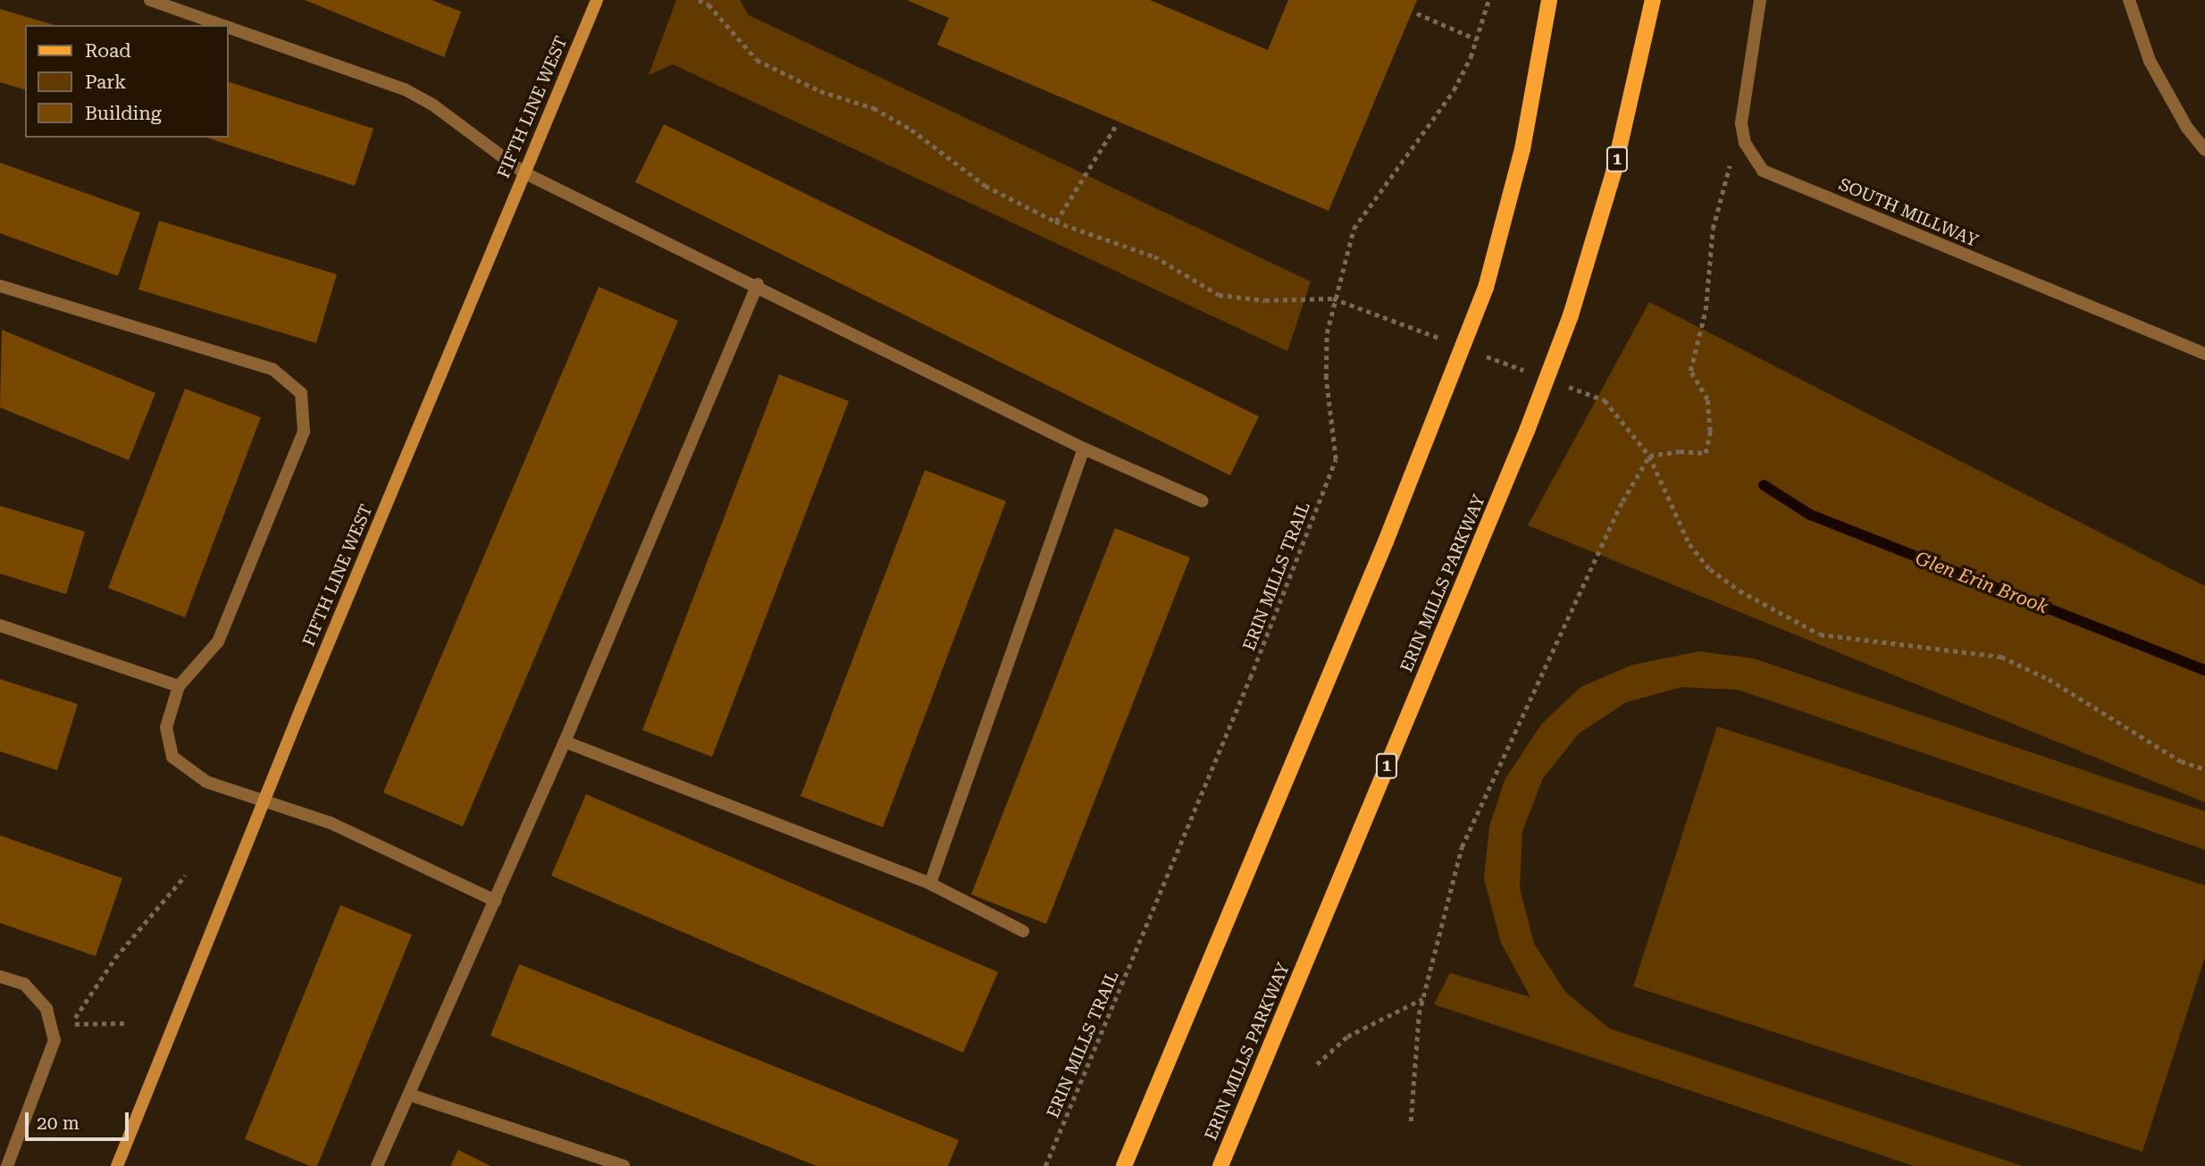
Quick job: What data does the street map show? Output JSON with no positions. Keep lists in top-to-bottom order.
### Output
{
  "streets": {
    "main road": ["1", "ERIN MILLS PARKWAY"],
    "street": ["FIFTH LINE WEST"],
    "lane": ["SOUTH MILLWAY"],
    "path": ["ERIN MILLS TRAIL"]
  },
  "water": ["Glen Erin Brook"],
  "legend": ["Road", "Park", "Building"],
  "scale_bar": "20 m"
}
